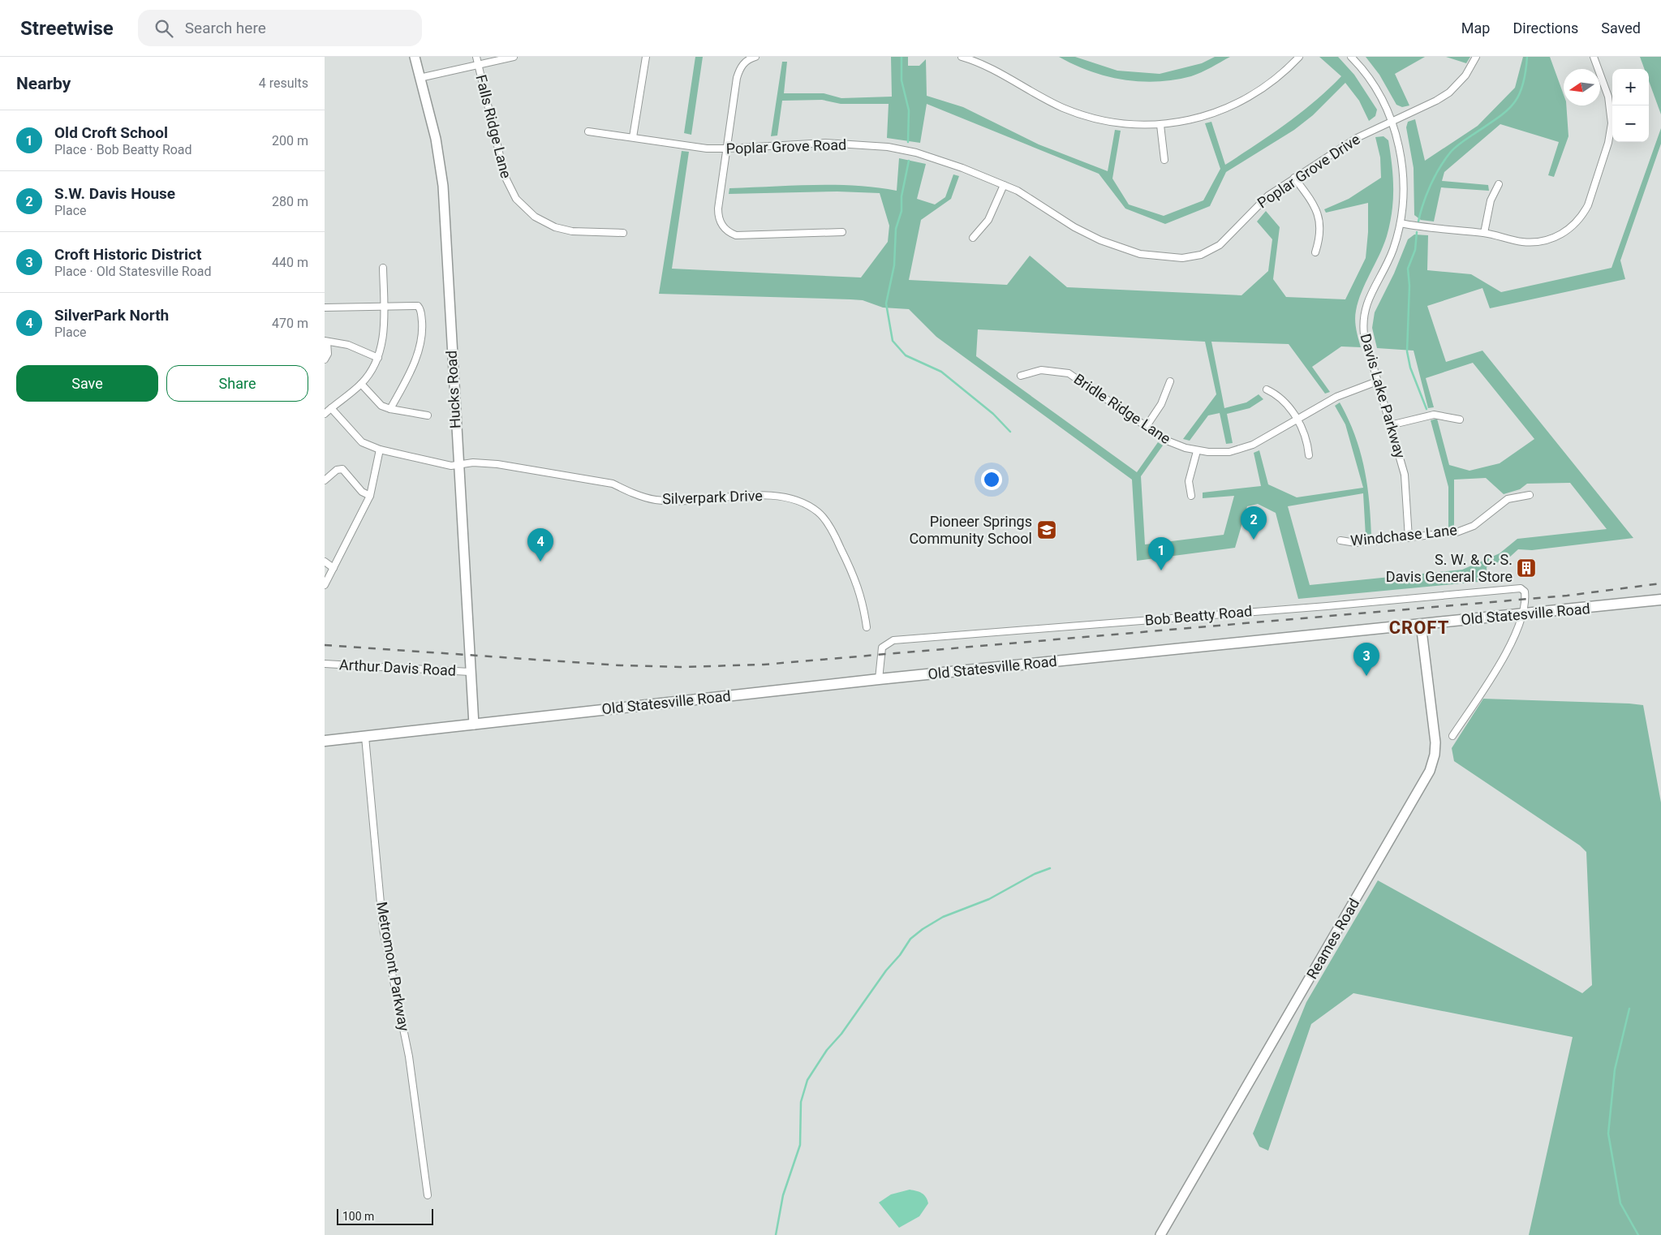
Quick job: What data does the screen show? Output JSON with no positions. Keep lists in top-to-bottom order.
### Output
{
  "streets": {
    "main road": ["Hucks Road", "Old Statesville Road", "Reames Road"],
    "street": [
      "Falls Ridge Lane",
      "Poplar Grove Road",
      "Poplar Grove Drive",
      "Davis Lake Parkway",
      "Bridle Ridge Lane",
      "Silverpark Drive",
      "Windchase Lane",
      "Bob Beatty Road",
      "Arthur Davis Road",
      "Metromont Parkway"
    ]
  },
  "crossings": [
    ["Poplar Grove Road", "Poplar Grove Drive"],
    ["Poplar Grove Drive", "Davis Lake Parkway"],
    ["Hucks Road", "Silverpark Drive"],
    ["Hucks Road", "Old Statesville Road"],
    ["Hucks Road", "Arthur Davis Road"],
    ["Davis Lake Parkway", "Bridle Ridge Lane"],
    ["Davis Lake Parkway", "Windchase Lane"],
    ["Old Statesville Road", "Bob Beatty Road"],
    ["Old Statesville Road", "Reames Road"],
    ["Old Statesville Road", "Metromont Parkway"]
  ],
  "districts": ["CROFT"],
  "places": {
    "school or university": ["Pioneer Springs Community School"],
    "building": ["S. W. & C. S. Davis General Store"]
  },
  "scale_bar": "100 m",
  "north": "left",
  "page": {
    "header": "Streetwise",
    "search": "Search here",
    "nav": ["Map", "Directions", "Saved"],
    "heading": ["Nearby", "4 results"],
    "map_buttons": ["+", "−"],
    "list": [
      {
        "mark": "1",
        "name": "Old Croft School",
        "note": "Place · Bob Beatty Road",
        "value": "200 m"
      },
      {
        "mark": "2",
        "name": "S.W. Davis House",
        "note": "Place",
        "value": "280 m"
      },
      {
        "mark": "3",
        "name": "Croft Historic District",
        "note": "Place · Old Statesville Road",
        "value": "440 m"
      },
      {
        "mark": "4",
        "name": "SilverPark North",
        "note": "Place",
        "value": "470 m"
      }
    ],
    "buttons": ["Save", "Share"],
    "pins": [
      "2",
      "4",
      "1",
      "3"
    ],
    "scale": "100 m"
  }
}
